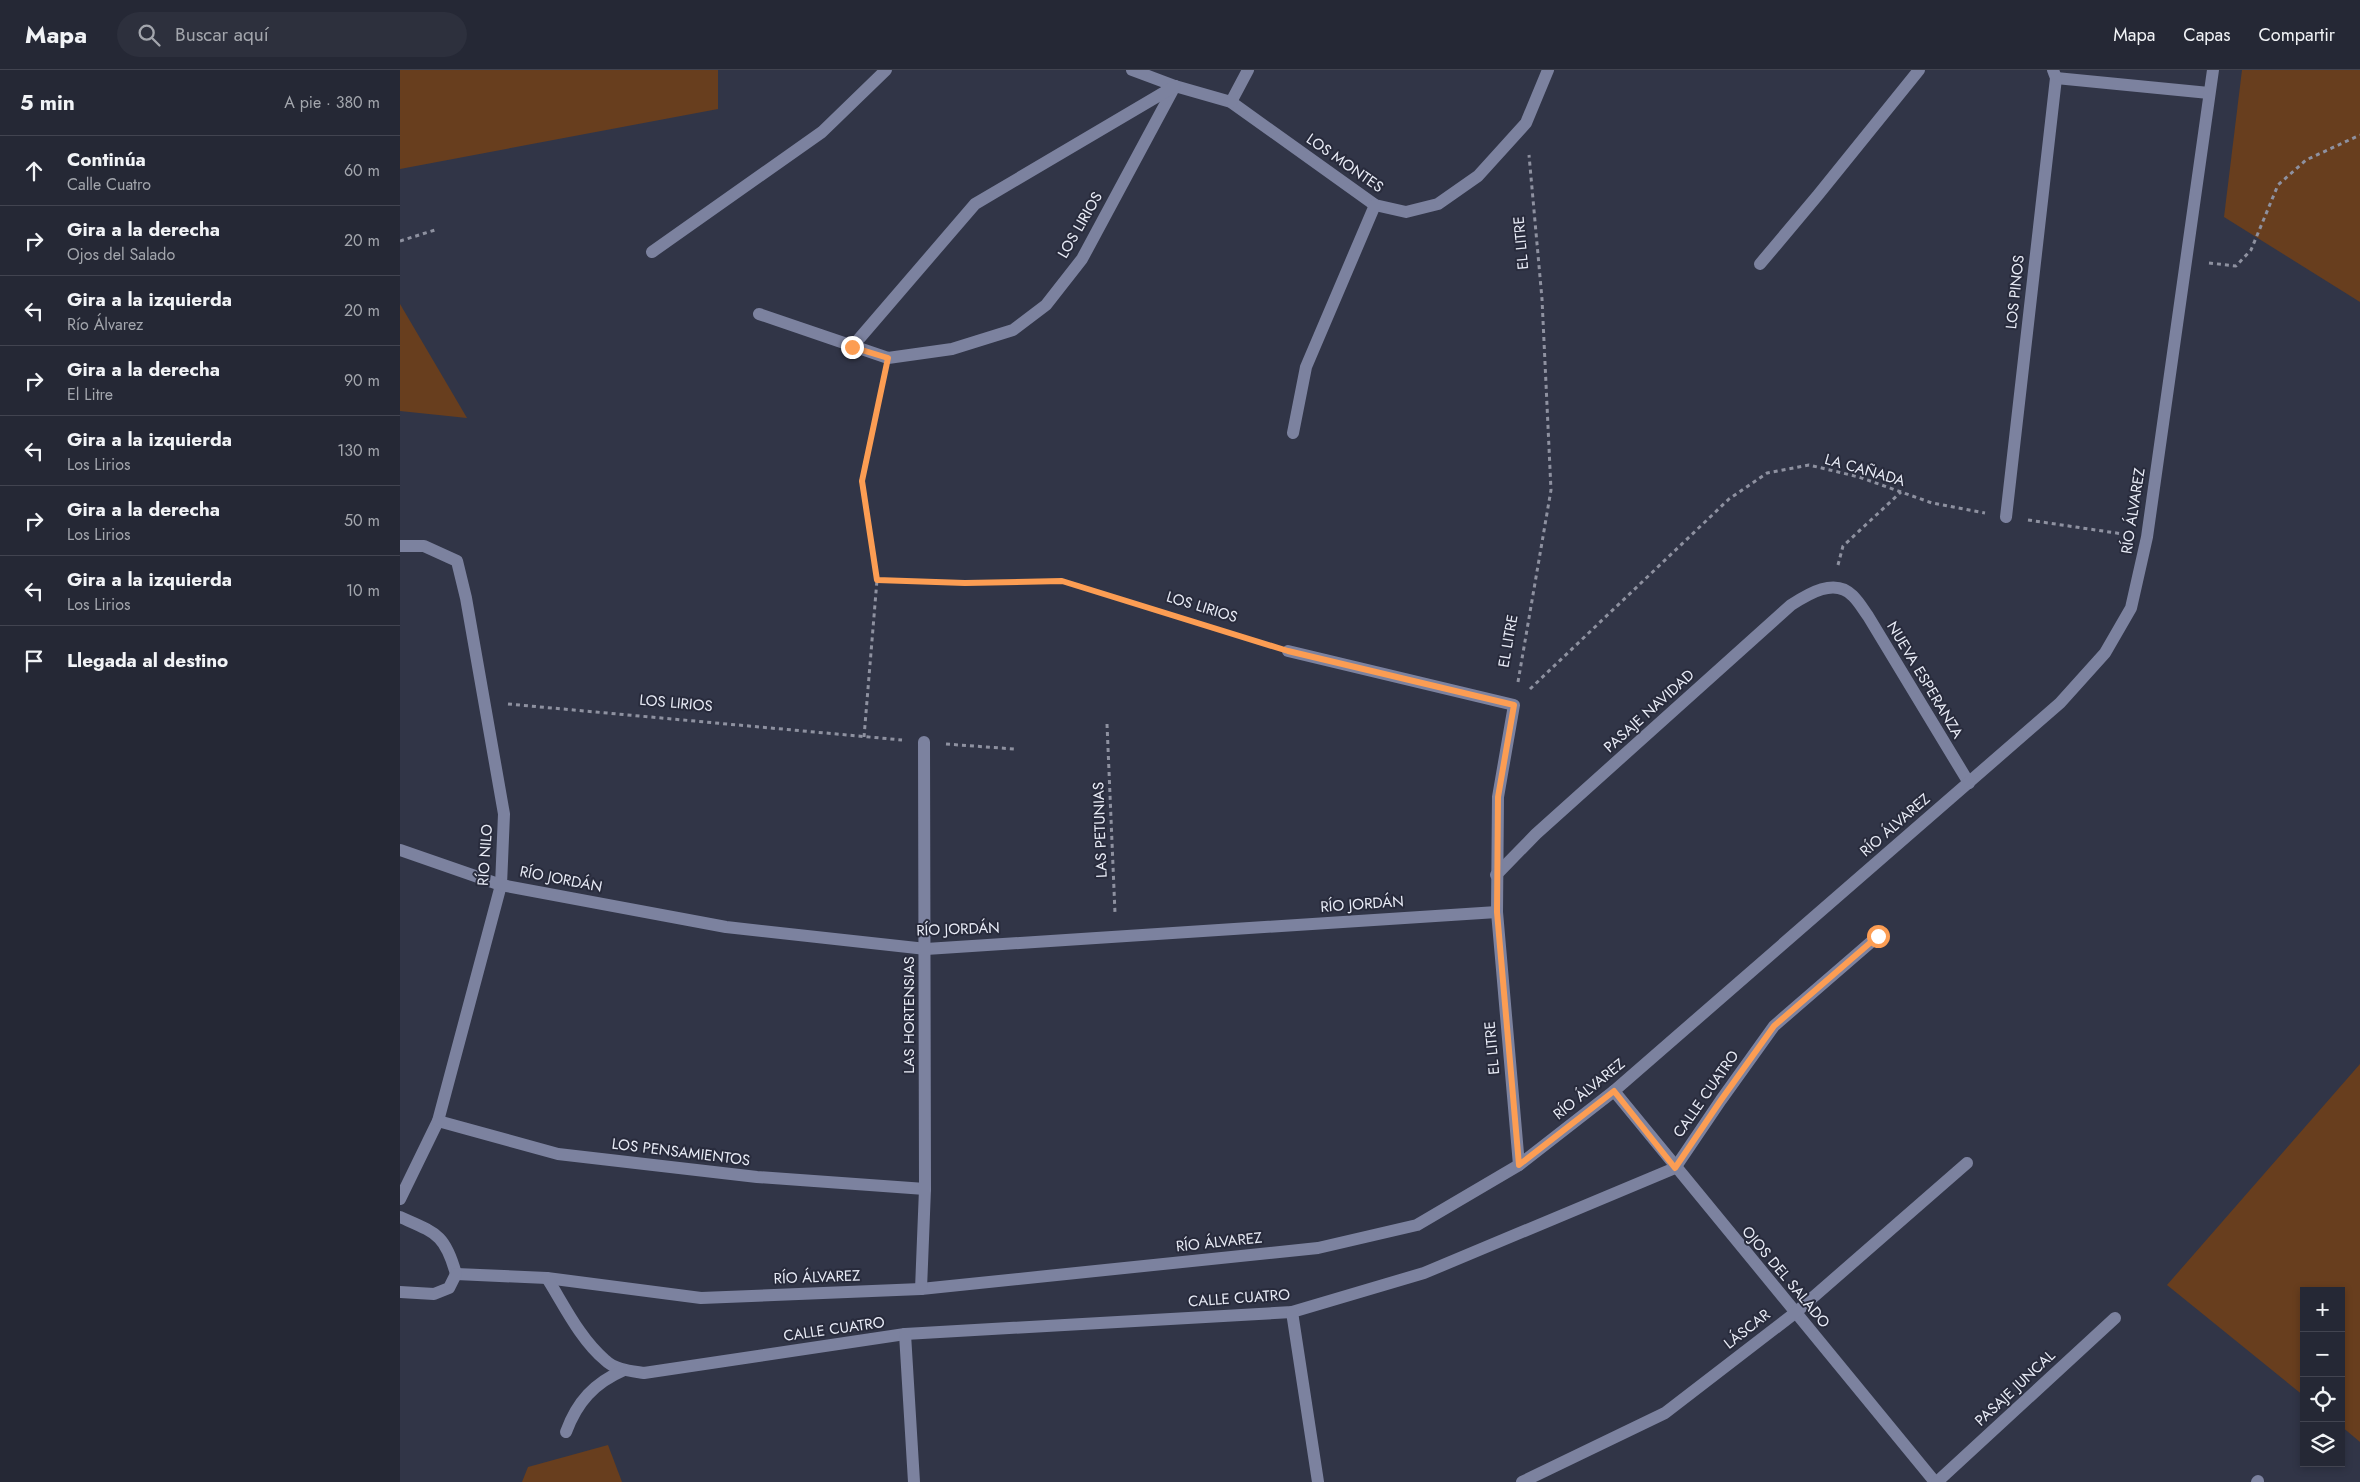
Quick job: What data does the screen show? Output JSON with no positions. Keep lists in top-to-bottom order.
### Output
{
  "streets": {
    "street": [
      "LOS MONTES",
      "LOS LIRIOS",
      "EL LITRE",
      "LOS PINOS",
      "RÍO ÁLVAREZ",
      "NUEVA ESPERANZA",
      "PASAJE NAVIDAD",
      "RÍO NILO",
      "RÍO JORDÁN",
      "LAS HORTENSIAS",
      "CALLE CUATRO",
      "LOS PENSAMIENTOS",
      "OJOS DEL SALADO",
      "LÁSCAR",
      "PASAJE JUNCAL"
    ],
    "path": ["LA CAÑADA", "LAS PETUNIAS"]
  },
  "crossings": [
    ["LOS MONTES", "LOS LIRIOS"],
    ["LOS MONTES", "EL LITRE"],
    ["LOS LIRIOS", "RÍO NILO"],
    ["LOS LIRIOS", "LAS HORTENSIAS"],
    ["EL LITRE", "LA CAÑADA"],
    ["EL LITRE", "RÍO ÁLVAREZ"],
    ["EL LITRE", "PASAJE NAVIDAD"],
    ["EL LITRE", "RÍO JORDÁN"],
    ["LOS PINOS", "LA CAÑADA"],
    ["LA CAÑADA", "RÍO ÁLVAREZ"],
    ["RÍO ÁLVAREZ", "NUEVA ESPERANZA"],
    ["RÍO ÁLVAREZ", "LAS HORTENSIAS"],
    ["RÍO ÁLVAREZ", "CALLE CUATRO"],
    ["RÍO ÁLVAREZ", "OJOS DEL SALADO"],
    ["NUEVA ESPERANZA", "PASAJE NAVIDAD"],
    ["LAS PETUNIAS", "RÍO JORDÁN"],
    ["RÍO NILO", "RÍO JORDÁN"],
    ["RÍO NILO", "LOS PENSAMIENTOS"],
    ["RÍO JORDÁN", "LAS HORTENSIAS"],
    ["LAS HORTENSIAS", "LOS PENSAMIENTOS"],
    ["CALLE CUATRO", "OJOS DEL SALADO"],
    ["OJOS DEL SALADO", "LÁSCAR"],
    ["OJOS DEL SALADO", "PASAJE JUNCAL"]
  ],
  "page": {
    "header": "Mapa",
    "search": "Buscar aquí",
    "nav": ["Mapa", "Capas", "Compartir"],
    "heading": ["5 min", "A pie · 380 m"],
    "list": [
      ["Continúa", "Calle Cuatro", "60 m"],
      ["Gira a la derecha", "Ojos del Salado", "20 m"],
      ["Gira a la izquierda", "Río Álvarez", "20 m"],
      ["Gira a la derecha", "El Litre", "90 m"],
      ["Gira a la izquierda", "Los Lirios", "130 m"],
      ["Gira a la derecha", "Los Lirios", "50 m"],
      ["Gira a la izquierda", "Los Lirios", "10 m"],
      "Llegada al destino"
    ],
    "map_buttons": ["+", "−"]
  }
}
